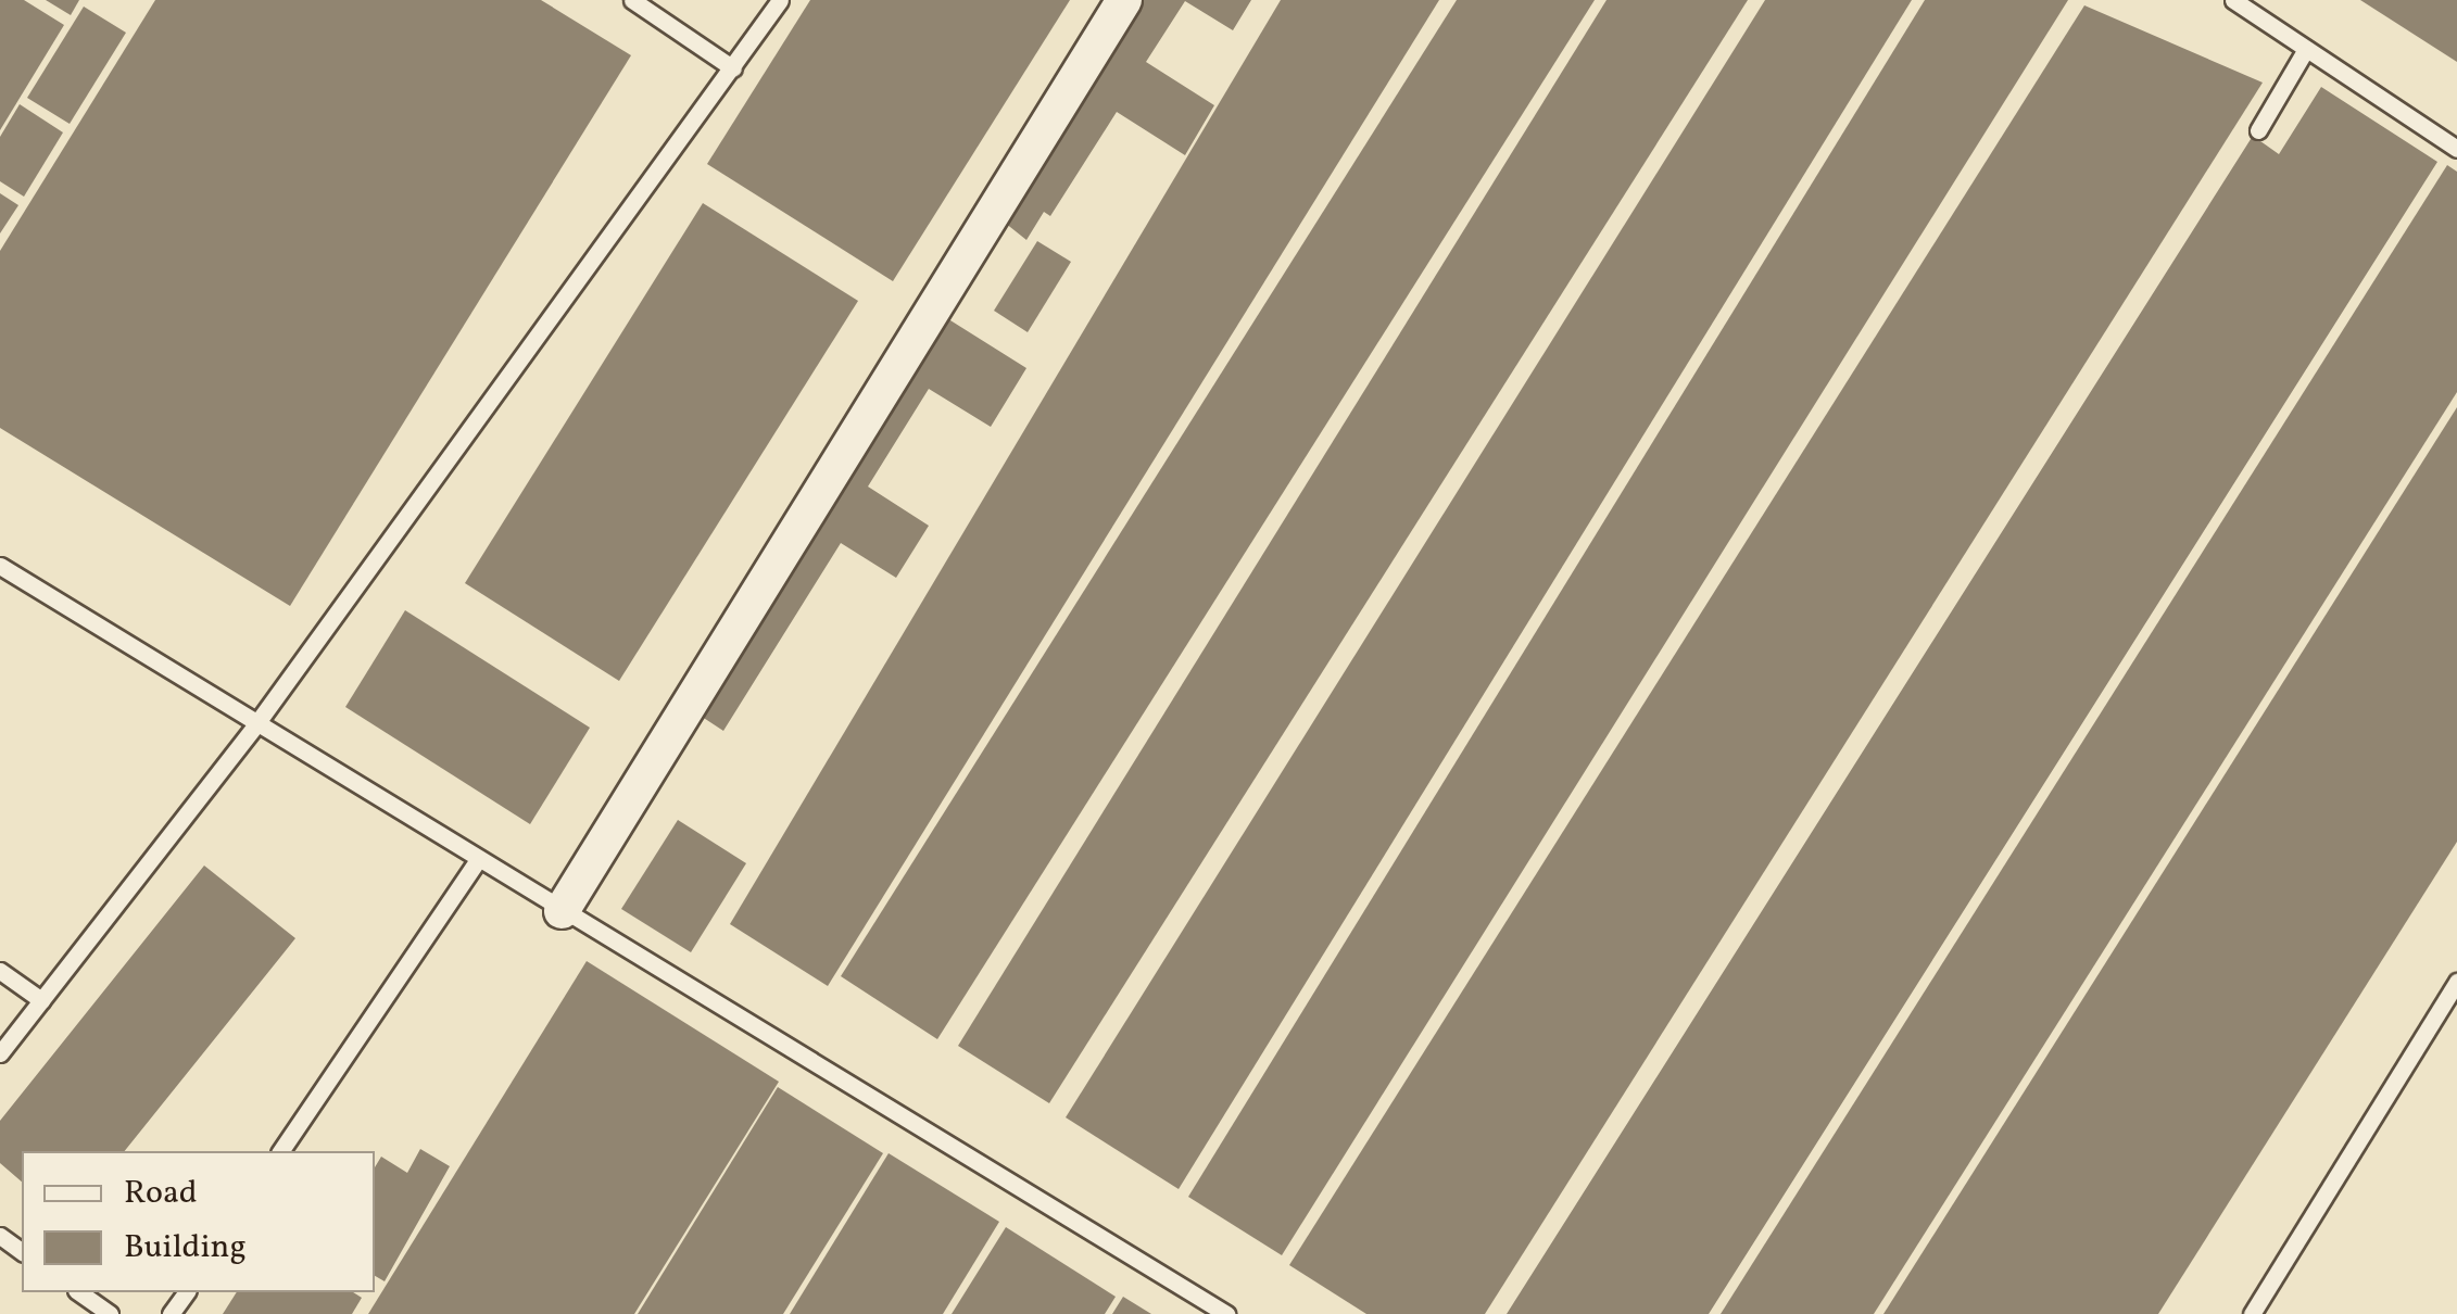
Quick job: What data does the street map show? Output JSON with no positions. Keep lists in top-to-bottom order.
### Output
{
  "legend": ["Road", "Building"]
}
